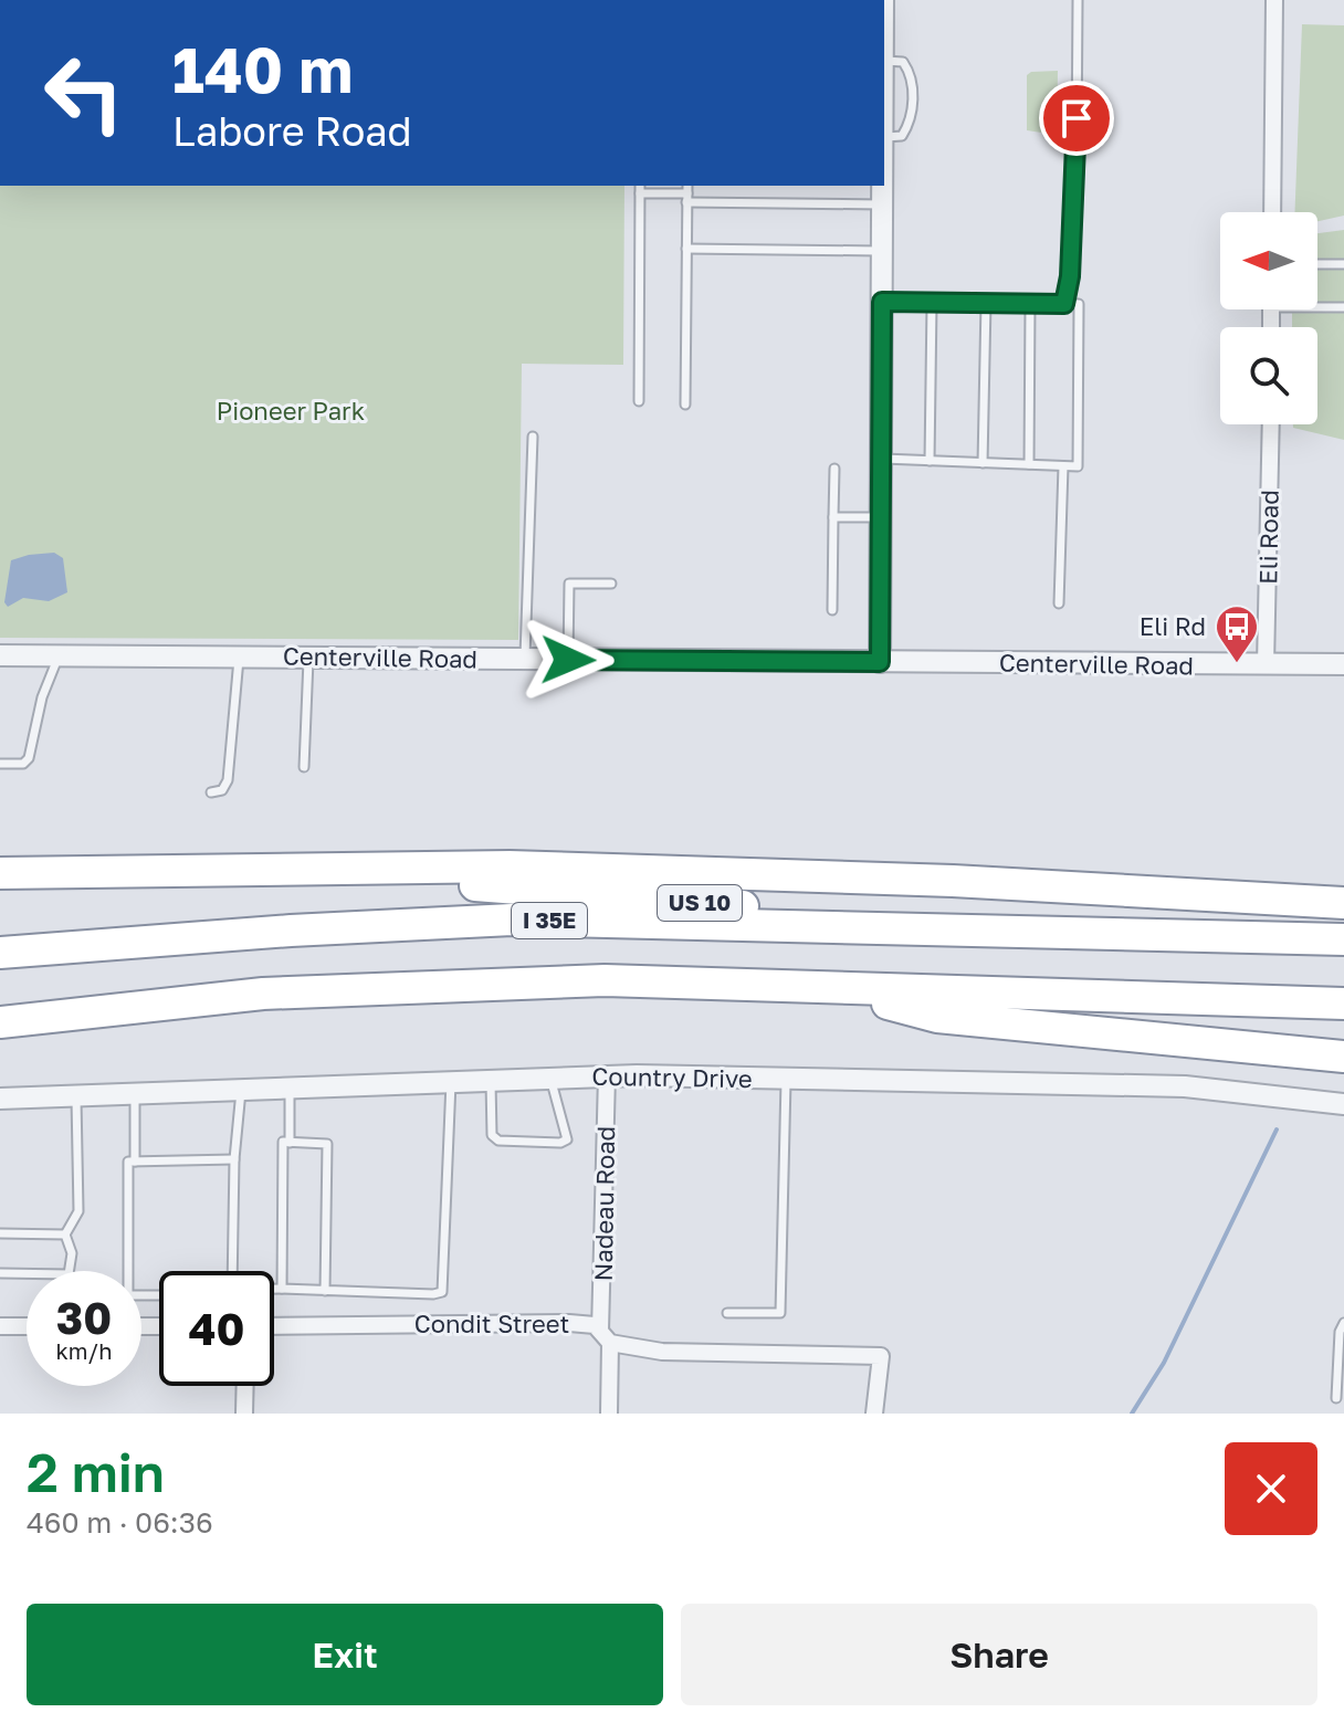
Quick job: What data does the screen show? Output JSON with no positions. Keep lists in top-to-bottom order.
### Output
{
  "streets": {
    "highway": ["US 10", "I 35E"],
    "street": [
      "Eli Road",
      "Centerville Road",
      "Country Drive",
      "Nadeau Road",
      "Condit Street"
    ]
  },
  "crossings": [
    ["Eli Road", "Centerville Road"],
    ["US 10", "I 35E"],
    ["Country Drive", "Nadeau Road"],
    ["Nadeau Road", "Condit Street"]
  ],
  "parks": ["Pioneer Park"],
  "places": {
    "bus stop": ["Eli Rd"]
  },
  "north": "left",
  "page": {
    "turn": ["140 m", "Labore Road"],
    "speed": "30 km/h",
    "limit": "40",
    "heading": ["2 min", "460 m · 06:36"],
    "buttons": ["Exit", "Share"]
  }
}
